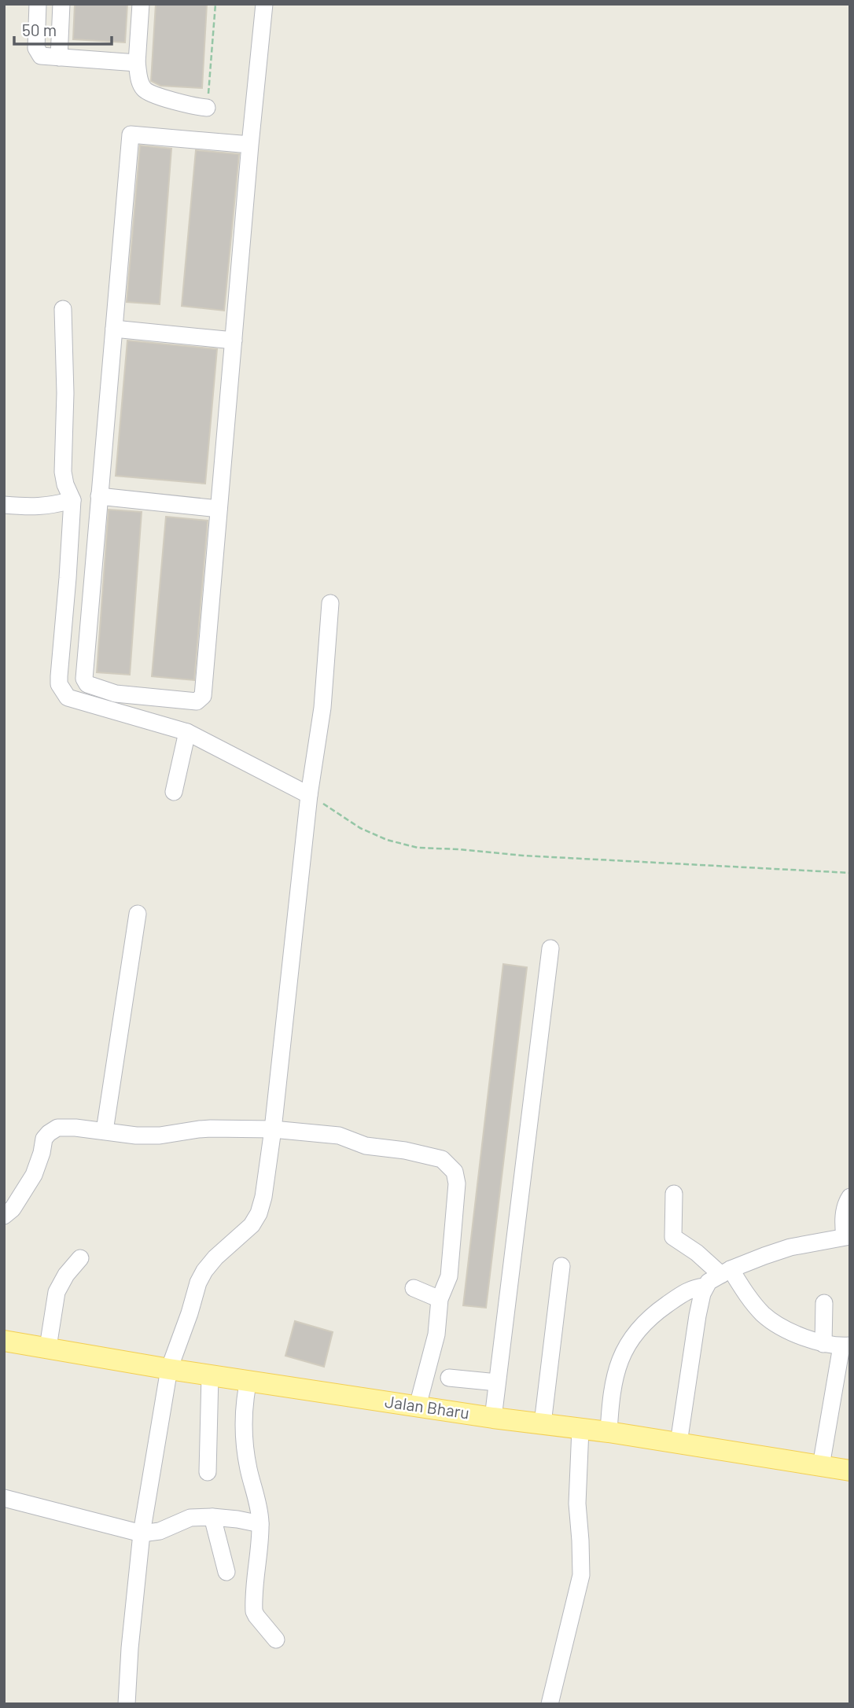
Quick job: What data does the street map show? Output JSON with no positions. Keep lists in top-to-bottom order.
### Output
{
  "streets": {
    "main road": ["Jalan Bharu"]
  },
  "scale_bar": "50 m"
}
